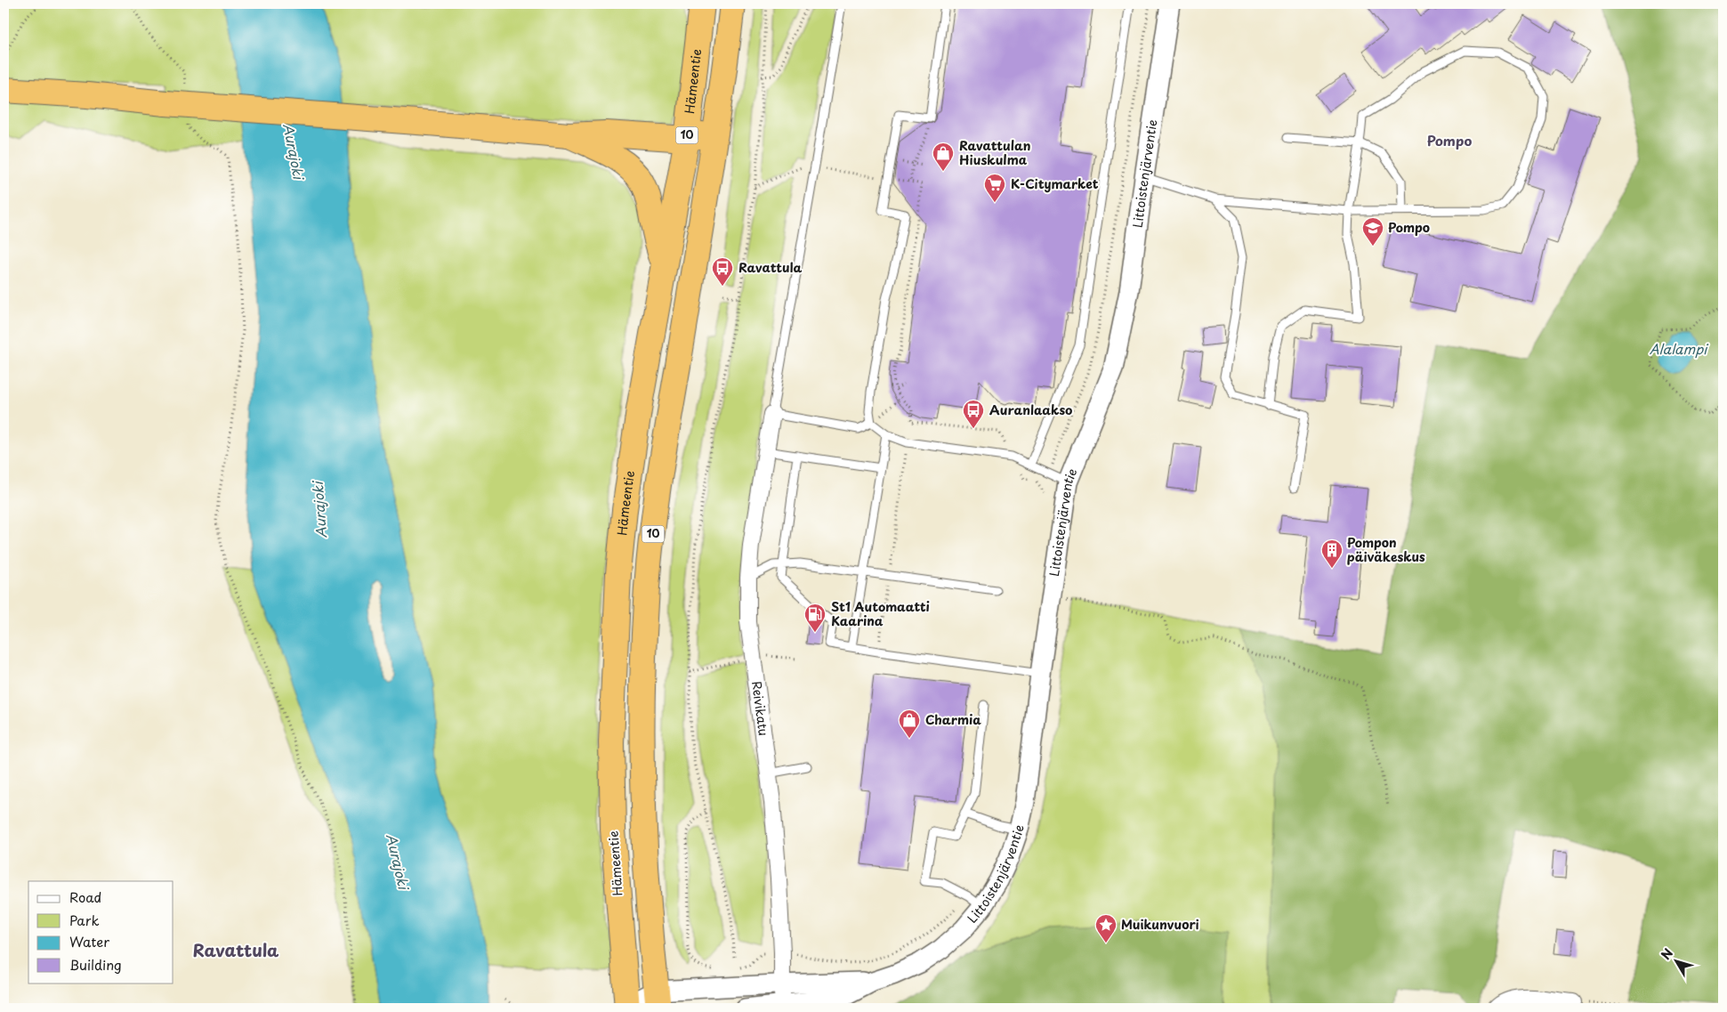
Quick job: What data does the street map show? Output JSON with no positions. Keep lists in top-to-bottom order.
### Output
{
  "streets": {
    "highway": ["Hämeentie", "10"],
    "street": ["Littoistenjärventie", "Reivikatu"]
  },
  "crossings": [
    ["Hämeentie", "Littoistenjärventie"],
    ["10", "Littoistenjärventie"],
    ["Littoistenjärventie", "Reivikatu"]
  ],
  "districts": ["Pompo", "Ravattula"],
  "water": ["Aurajoki", "Alalampi"],
  "places": {
    "shop": ["Ravattulan Hiuskulma", "Charmia"],
    "supermarket": ["K-Citymarket"],
    "school or university": ["Pompo"],
    "bus stop": ["Ravattula", "Auranlaakso"],
    "building": ["Pompon päiväkeskus"],
    "fuel station": ["St1 Automaatti Kaarina"],
    "place": ["Muikunvuori"]
  },
  "legend": [
    "Road",
    "Park",
    "Water",
    "Building"
  ],
  "north": "top left"
}
